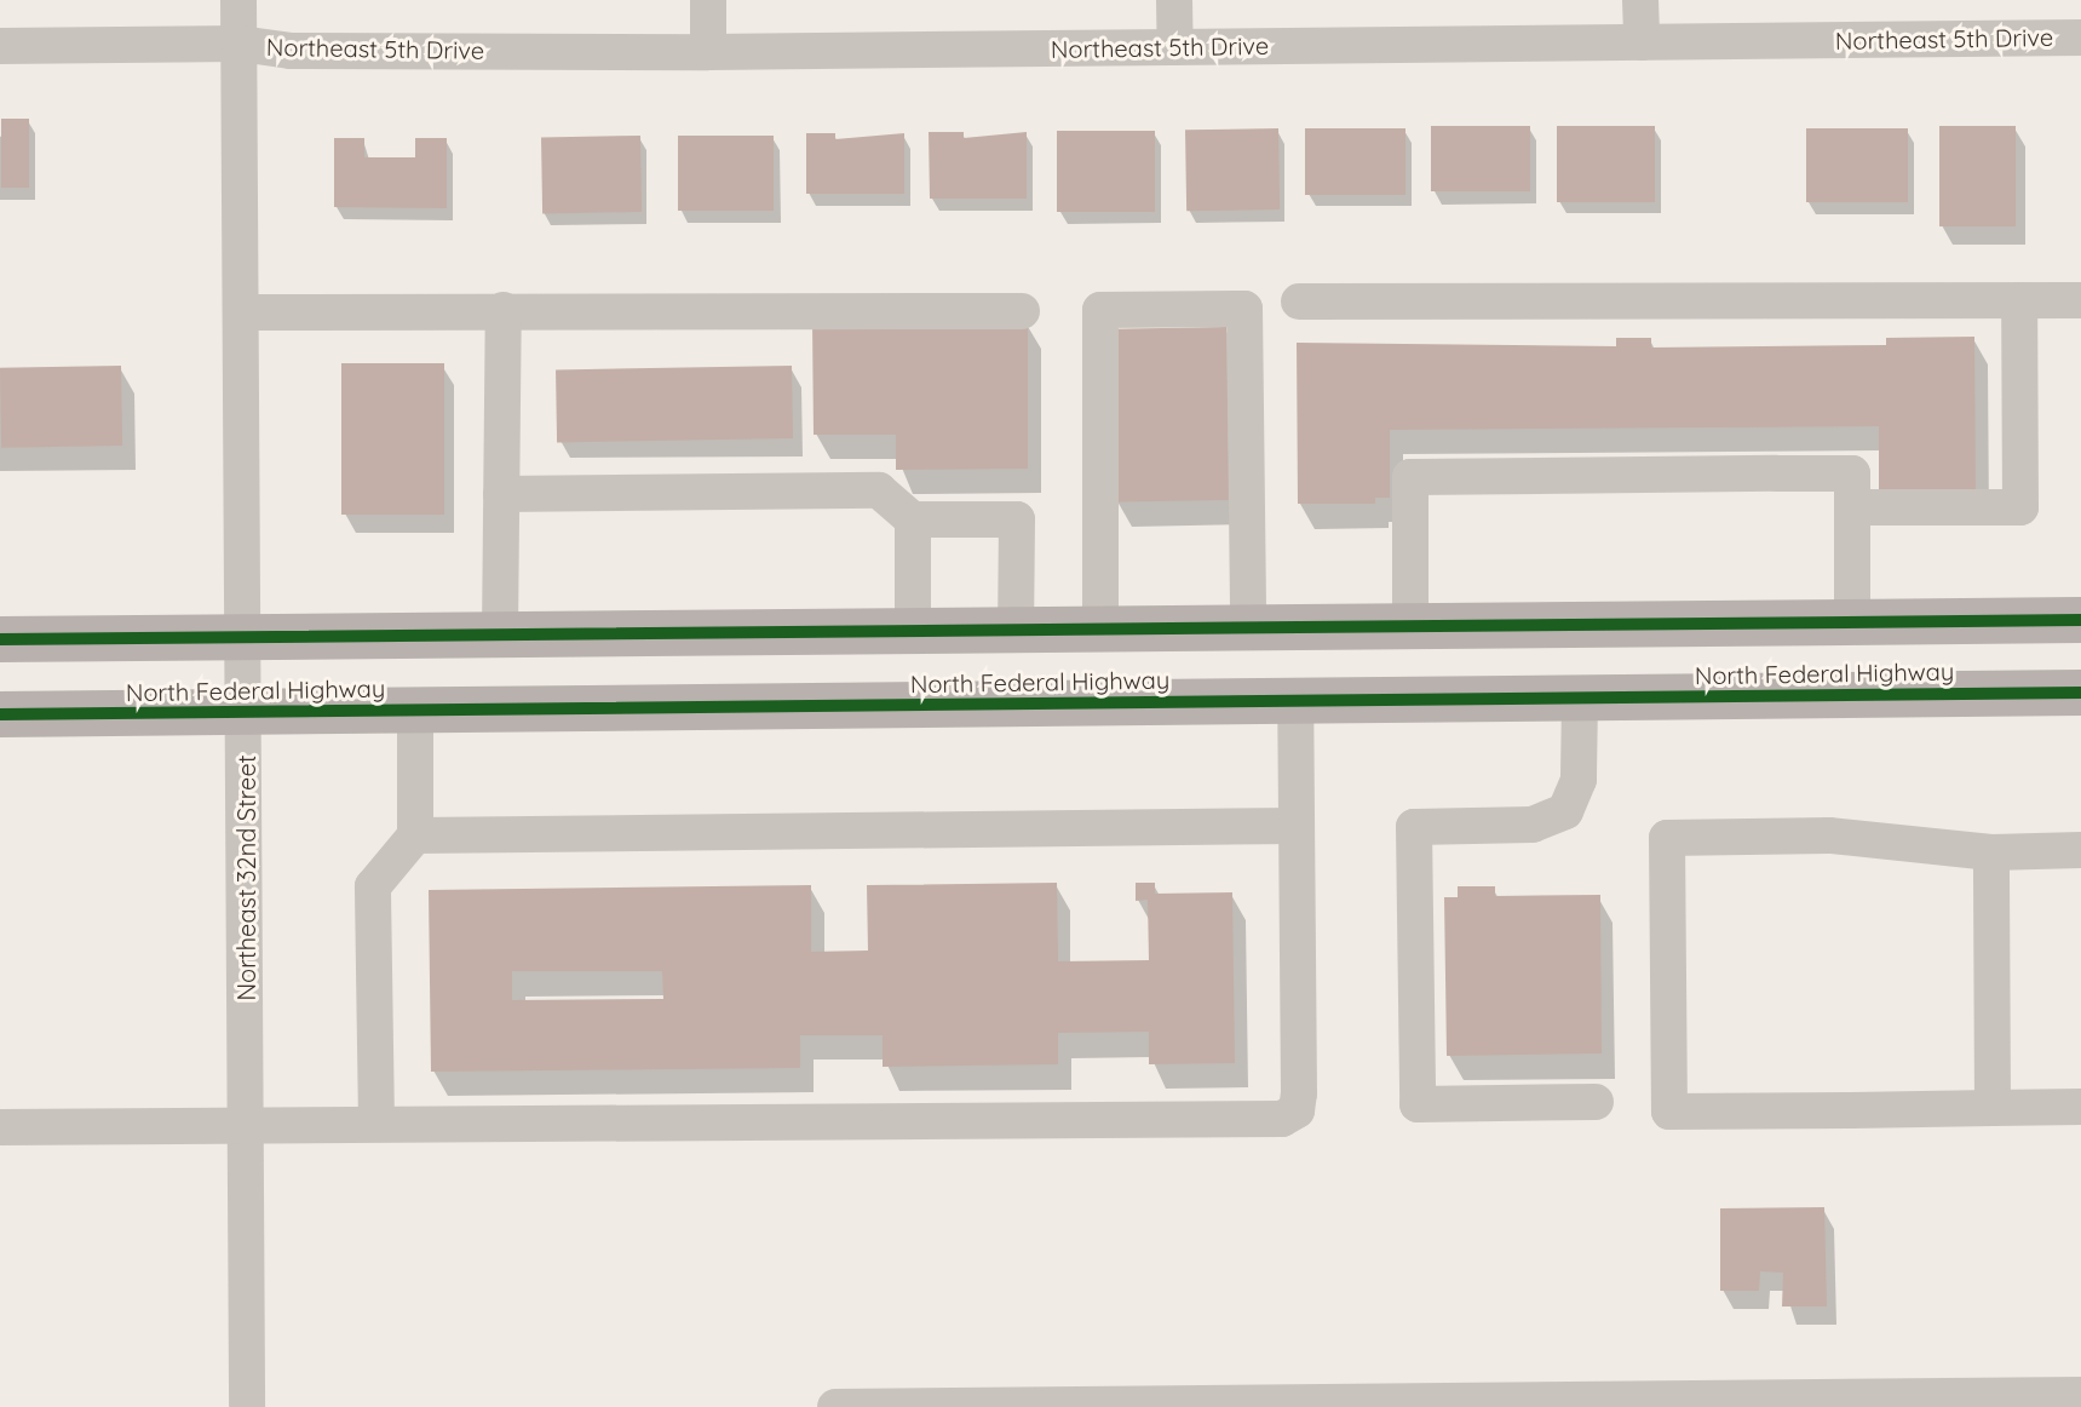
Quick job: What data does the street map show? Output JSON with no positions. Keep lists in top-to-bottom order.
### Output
{
  "streets": {
    "main road": ["North Federal Highway"],
    "street": ["Northeast 5th Drive", "Northeast 32nd Street"]
  },
  "crossings": [
    ["Northeast 5th Drive", "Northeast 32nd Street"],
    ["North Federal Highway", "Northeast 32nd Street"]
  ]
}
